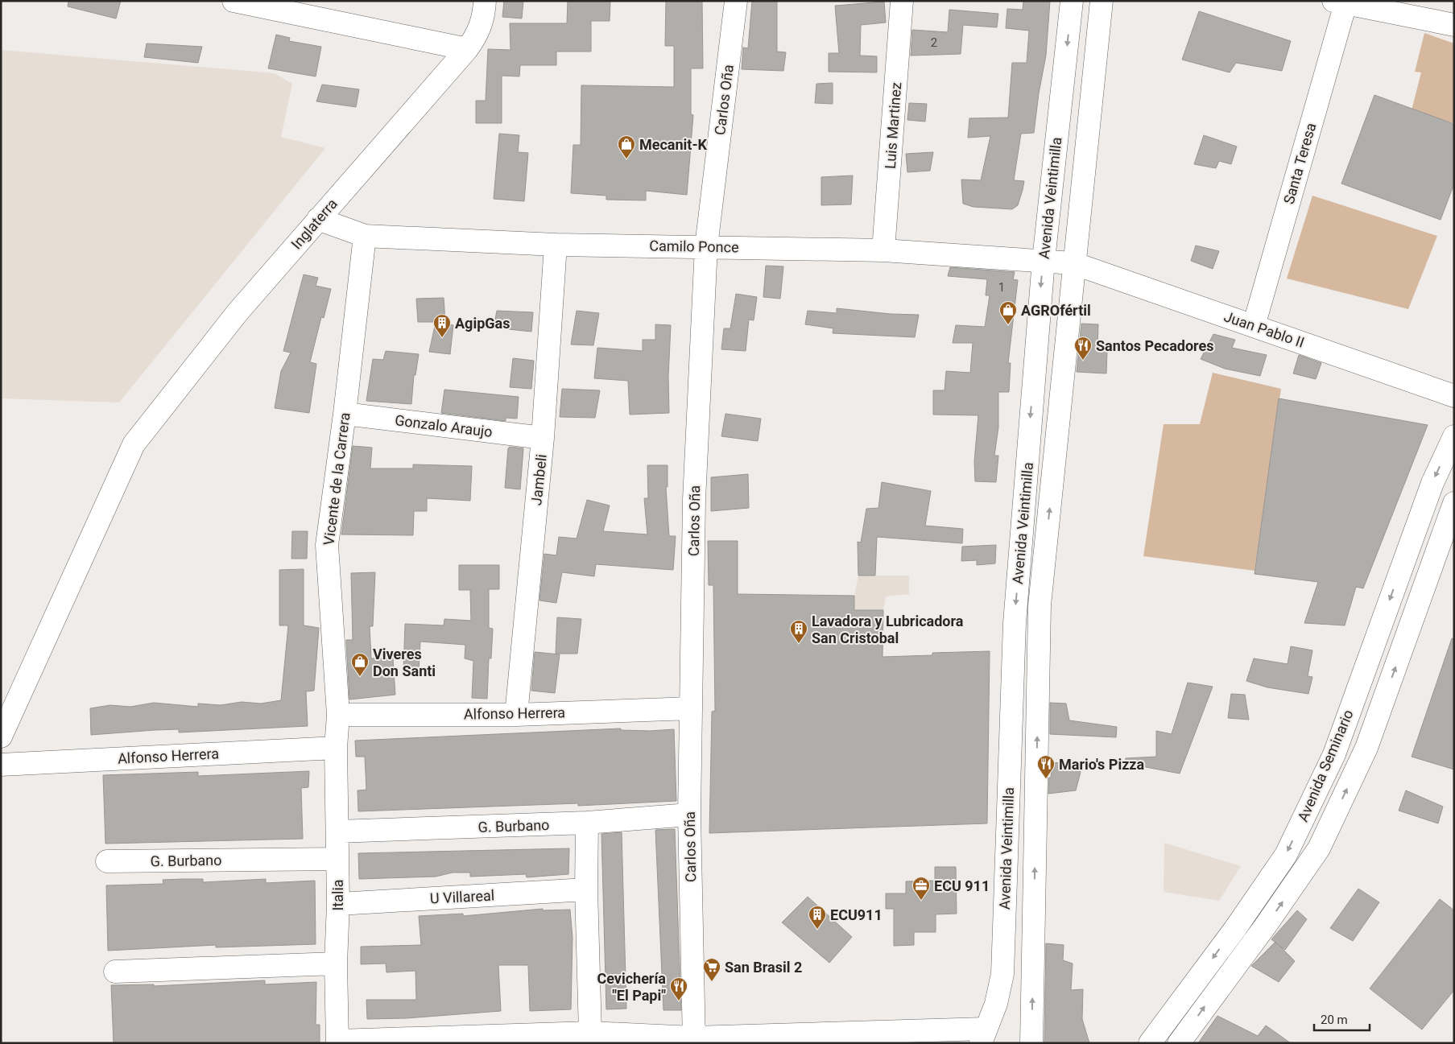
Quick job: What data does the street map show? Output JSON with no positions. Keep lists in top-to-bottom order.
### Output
{
  "streets": {
    "street": [
      "Carlos Oña",
      "Luis Martinez",
      "Santa Teresa",
      "Avenida Veintimilla",
      "Inglaterra",
      "Camilo Ponce",
      "Juan Pablo II",
      "Gonzalo Araujo",
      "Vicente de la Carrera",
      "Jambeli",
      "Alfonso Herrera",
      "Avenida Seminario",
      "G. Burbano",
      "Italia",
      "U Villareal"
    ]
  },
  "crossings": [
    ["Carlos Oña", "Camilo Ponce"],
    ["Carlos Oña", "Alfonso Herrera"],
    ["Carlos Oña", "G. Burbano"],
    ["Luis Martinez", "Camilo Ponce"],
    ["Santa Teresa", "Juan Pablo II"],
    ["Avenida Veintimilla", "Camilo Ponce"],
    ["Avenida Veintimilla", "Juan Pablo II"],
    ["Inglaterra", "Camilo Ponce"],
    ["Camilo Ponce", "Juan Pablo II"],
    ["Camilo Ponce", "Vicente de la Carrera"],
    ["Camilo Ponce", "Jambeli"],
    ["Gonzalo Araujo", "Vicente de la Carrera"],
    ["Gonzalo Araujo", "Jambeli"],
    ["Vicente de la Carrera", "Alfonso Herrera"],
    ["Vicente de la Carrera", "Italia"],
    ["Jambeli", "Alfonso Herrera"],
    ["Alfonso Herrera", "Italia"],
    ["G. Burbano", "Italia"],
    ["Italia", "U Villareal"]
  ],
  "places": {
    "shop": ["Mecanit-K", "AGROfértil", "Viveres Don Santi"],
    "building": ["AgipGas", "Lavadora y Lubricadora San Cristobal", "ECU911"],
    "restaurant": ["Santos Pecadores", "Mario's Pizza", "Cevichería \"El Papi\""],
    "office": ["ECU 911"],
    "supermarket": ["San Brasil 2"]
  },
  "house_numbers": ["2", "1"],
  "scale_bar": "20 m"
}
